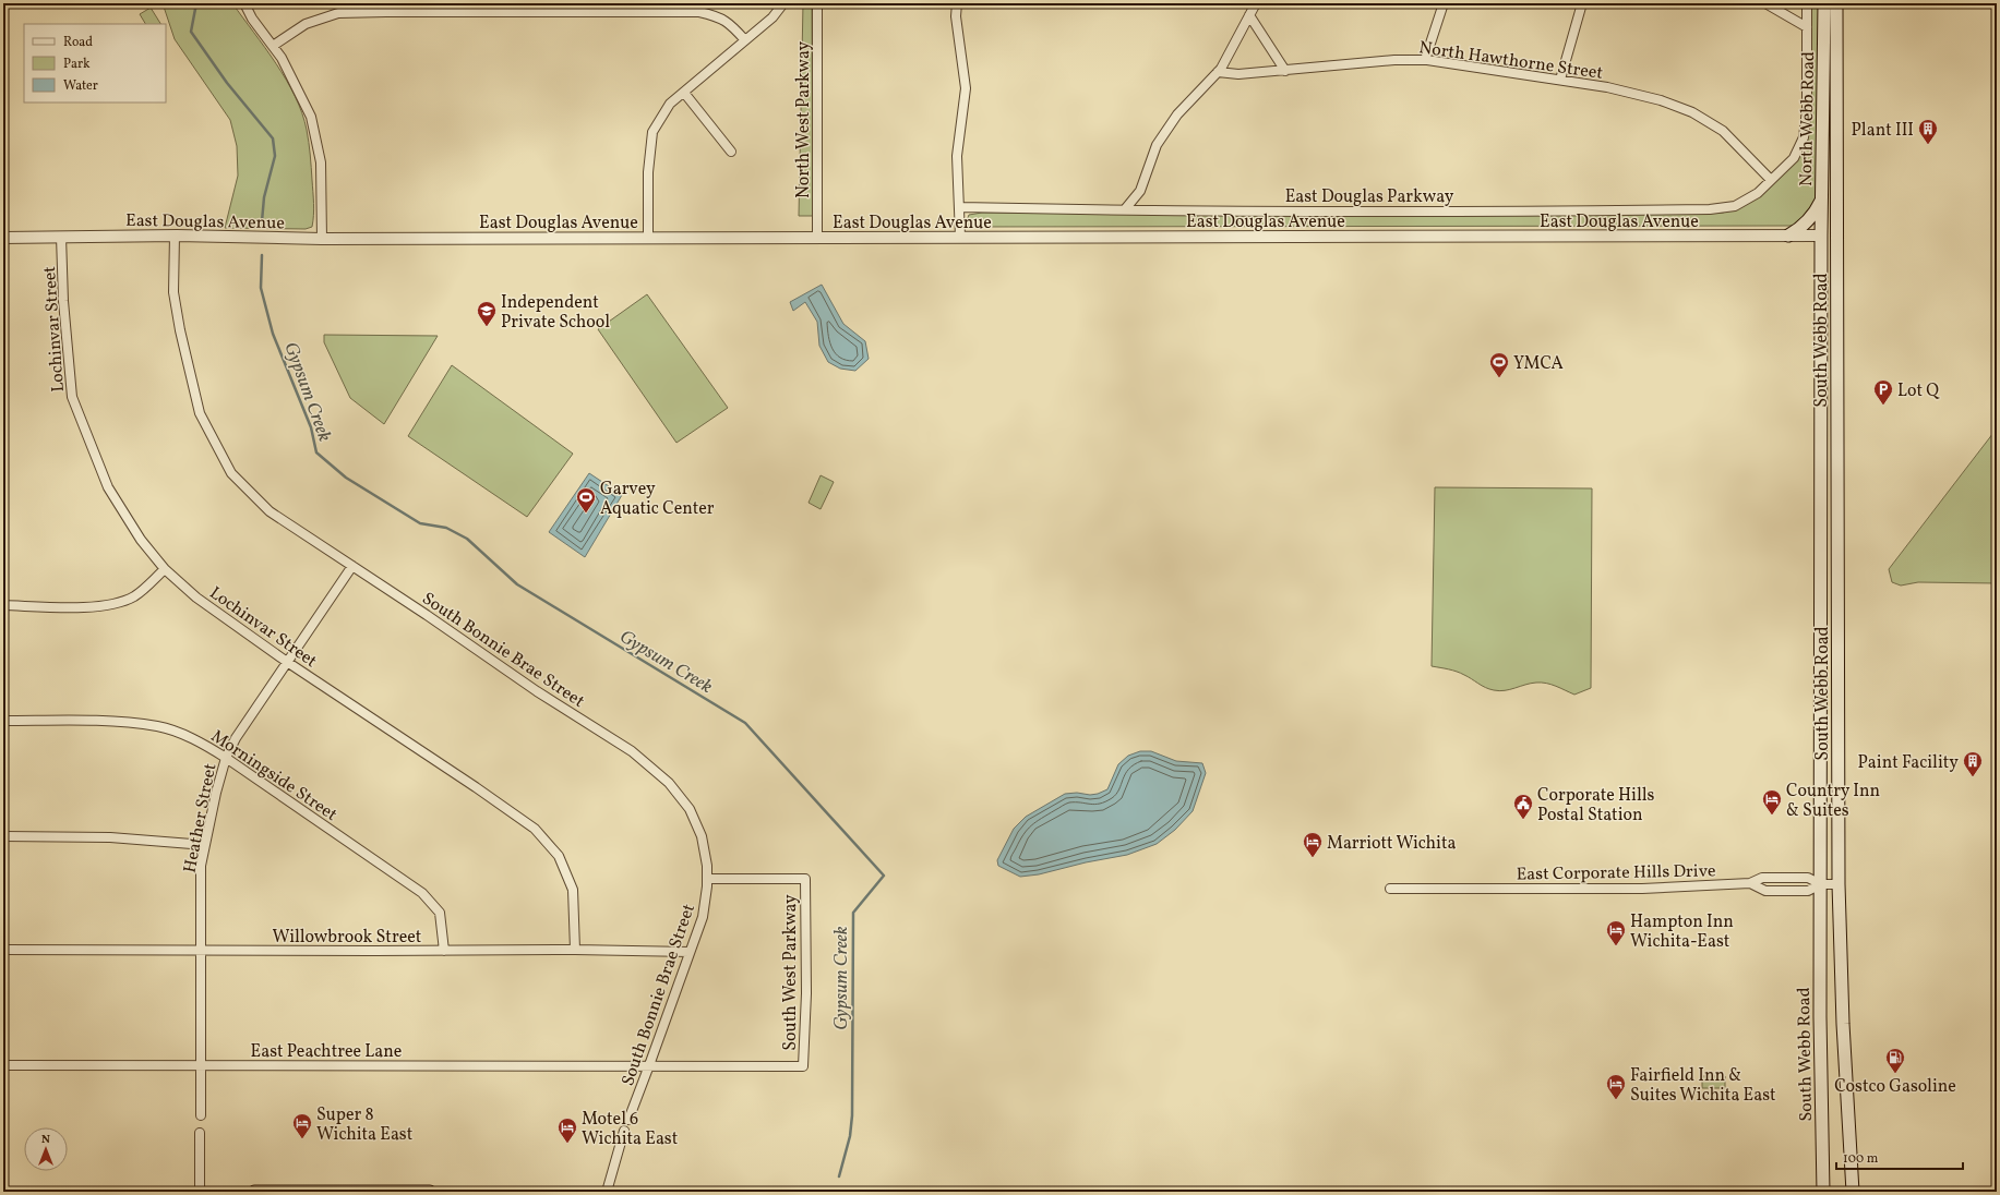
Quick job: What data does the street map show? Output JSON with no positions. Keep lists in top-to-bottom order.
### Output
{
  "streets": {
    "main road": ["North Webb Road", "South Webb Road"],
    "street": [
      "North Hawthorne Street",
      "North West Parkway",
      "East Douglas Parkway",
      "East Douglas Avenue",
      "Lochinvar Street",
      "South Bonnie Brae Street",
      "Morningside Street",
      "Heather Street",
      "East Corporate Hills Drive",
      "Willowbrook Street",
      "South West Parkway",
      "East Peachtree Lane"
    ]
  },
  "crossings": [
    ["North Hawthorne Street", "East Douglas Parkway"],
    ["North Webb Road", "East Douglas Avenue"],
    ["North Webb Road", "South Webb Road"],
    ["North West Parkway", "East Douglas Avenue"],
    ["East Douglas Avenue", "Lochinvar Street"],
    ["East Douglas Avenue", "South Webb Road"],
    ["East Douglas Avenue", "South Bonnie Brae Street"],
    ["Lochinvar Street", "Heather Street"],
    ["Lochinvar Street", "Willowbrook Street"],
    ["South Webb Road", "East Corporate Hills Drive"],
    ["South Bonnie Brae Street", "Heather Street"],
    ["South Bonnie Brae Street", "Willowbrook Street"],
    ["South Bonnie Brae Street", "South West Parkway"],
    ["South Bonnie Brae Street", "East Peachtree Lane"],
    ["Morningside Street", "Heather Street"],
    ["Morningside Street", "Willowbrook Street"],
    ["Heather Street", "Willowbrook Street"],
    ["Heather Street", "East Peachtree Lane"],
    ["South West Parkway", "East Peachtree Lane"]
  ],
  "water": ["Gypsum Creek"],
  "places": {
    "building": ["Plant III", "Paint Facility"],
    "school or university": ["Independent Private School"],
    "sports": ["YMCA", "Garvey Aquatic Center"],
    "parking": ["Lot Q"],
    "hotel": [
      "Country Inn & Suites",
      "Marriott Wichita",
      "Hampton Inn Wichita-East",
      "Fairfield Inn & Suites Wichita East",
      "Super 8 Wichita East",
      "Motel 6 Wichita East"
    ],
    "public building": ["Corporate Hills Postal Station"],
    "fuel station": ["Costco Gasoline"]
  },
  "legend": ["Road", "Park", "Water"],
  "scale_bar": "100 m",
  "north": "top"
}
